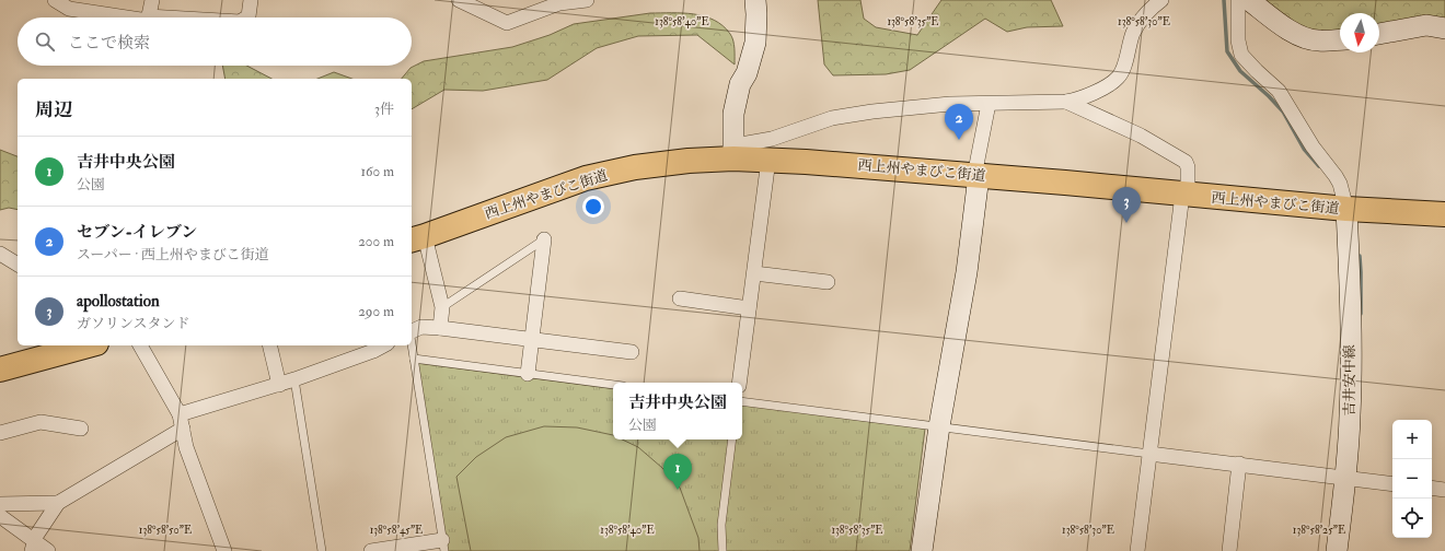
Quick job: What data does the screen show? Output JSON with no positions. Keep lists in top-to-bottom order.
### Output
{
  "streets": {
    "highway": ["西上州やまびこ街道"],
    "street": ["吉井安中線"]
  },
  "crossings": [
    ["西上州やまびこ街道", "吉井安中線"]
  ],
  "north": "bottom",
  "page": {
    "search": "ここで検索",
    "heading": ["周辺", "3件"],
    "pins": ["2", "3", "1"],
    "list": [
      {
        "mark": "1",
        "name": "吉井中央公園",
        "note": "公園",
        "value": "160 m"
      },
      {
        "mark": "2",
        "name": "セブン-イレブン",
        "note": "スーパー · 西上州やまびこ街道",
        "value": "200 m"
      },
      {
        "mark": "3",
        "name": "apollostation",
        "note": "ガソリンスタンド",
        "value": "290 m"
      }
    ],
    "popup": ["吉井中央公園", "公園"],
    "map_buttons": ["+", "−"]
  },
  "coordinates": [
    "138°58'40\"E",
    "138°58'35\"E",
    "138°58'30\"E",
    "138°58'50\"E",
    "138°58'45\"E",
    "138°58'25\"E"
  ]
}
